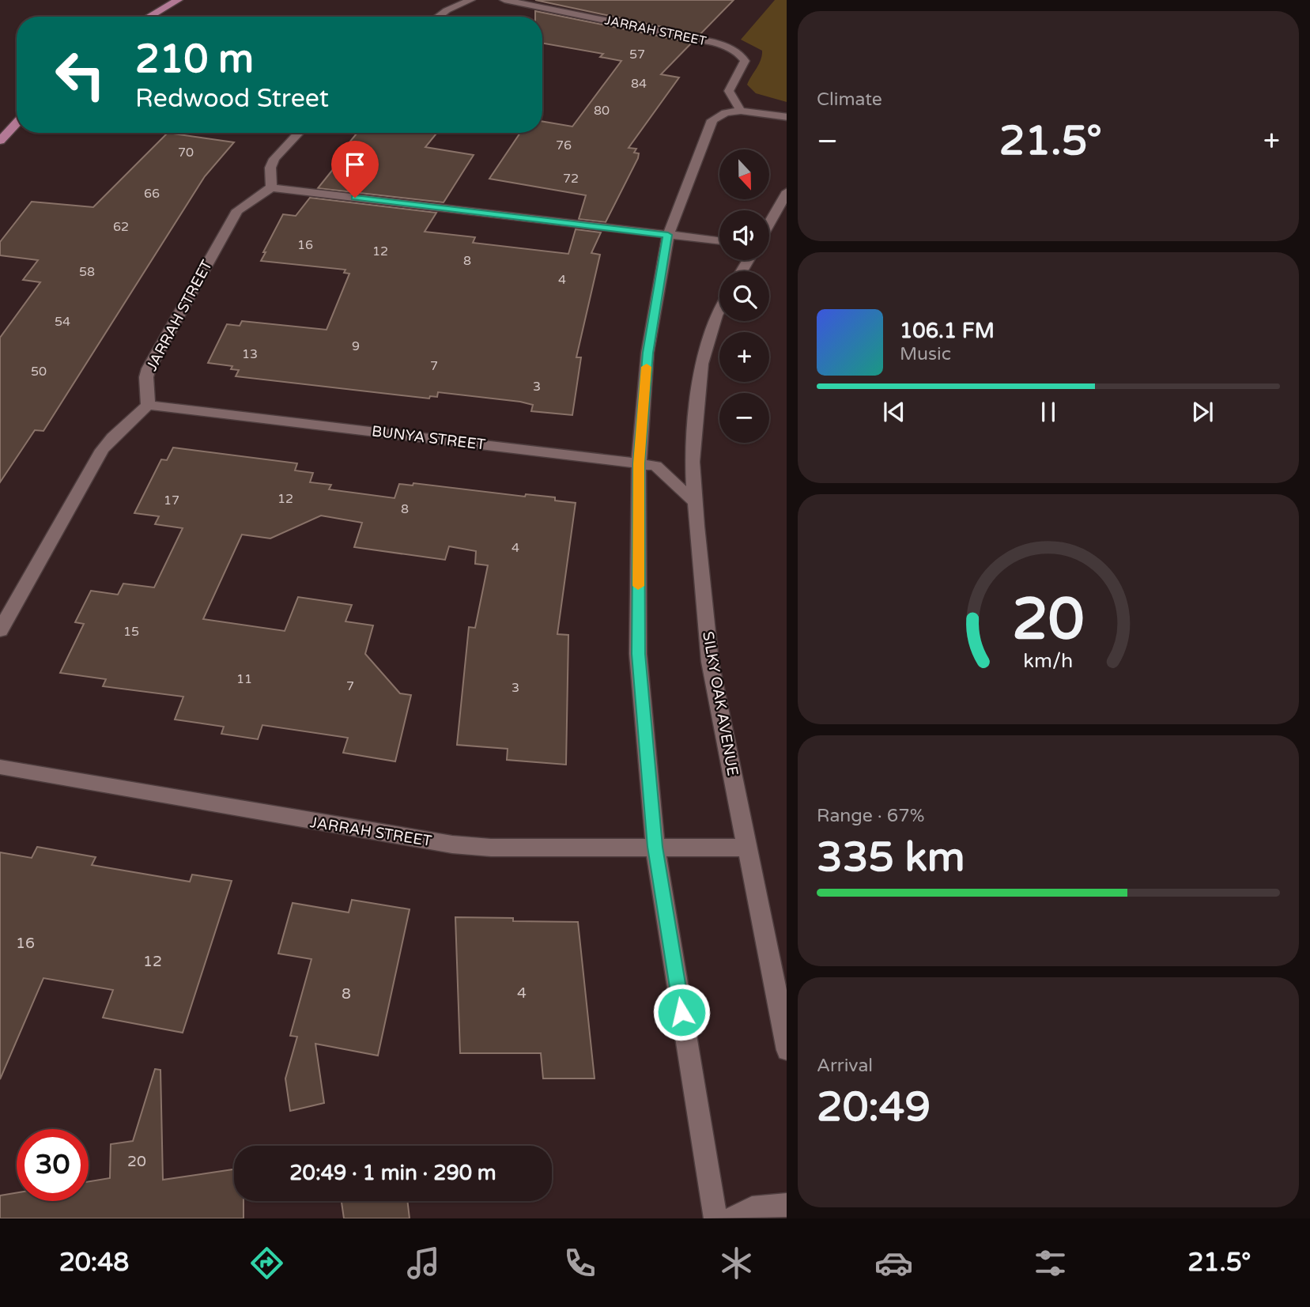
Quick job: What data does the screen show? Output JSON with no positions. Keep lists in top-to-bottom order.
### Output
{
  "streets": {
    "street": ["JARRAH STREET", "BUNYA STREET", "SILKY OAK AVENUE"]
  },
  "crossings": [
    ["JARRAH STREET", "BUNYA STREET"],
    ["JARRAH STREET", "SILKY OAK AVENUE"],
    ["BUNYA STREET", "SILKY OAK AVENUE"]
  ],
  "house_numbers": [
    "57",
    "84",
    "80",
    "76",
    "70",
    "72",
    "66",
    "62",
    "16",
    "12",
    "8",
    "58",
    "4",
    "54",
    "9",
    "13",
    "7",
    "50",
    "3",
    "12",
    "17",
    "8",
    "4",
    "15",
    "11",
    "7",
    "3",
    "16",
    "12",
    "4",
    "8",
    "20"
  ],
  "north": "bottom",
  "page": {
    "tile": [
      "Climate",
      ["Range · 67%", "335 km"],
      ["Arrival", "20:49"]
    ],
    "turn": ["210 m", "Redwood Street"],
    "heat": ["−", "21.5°", "+"],
    "map_buttons": ["+", "−"],
    "song": ["106.1 FM", "Music"],
    "limit": "30",
    "trip": "20:49 · 1 min · 290 m",
    "tabs": ["20:48", "21.5°"],
    "gauge": ["20", "km/h"]
  }
}
